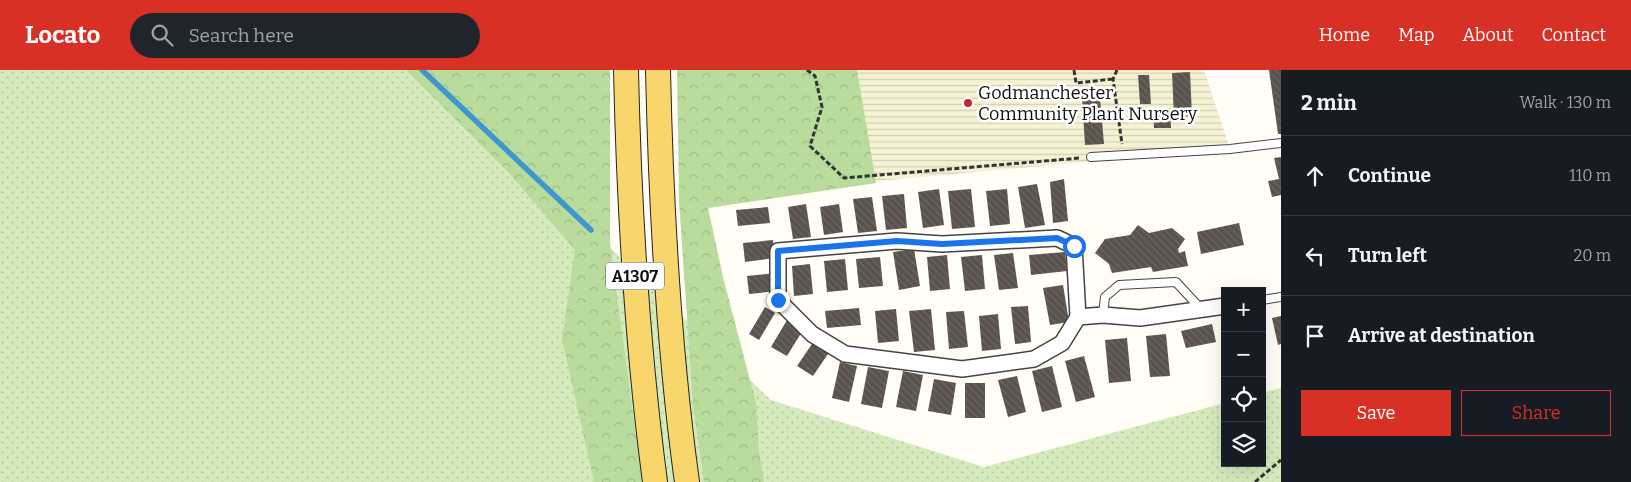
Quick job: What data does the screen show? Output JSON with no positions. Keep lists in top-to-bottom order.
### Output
{
  "streets": {
    "main road": ["A1307"]
  },
  "places": ["Godmanchester Community Plant Nursery"],
  "page": {
    "header": "Locato",
    "search": "Search here",
    "nav": [
      "Home",
      "Map",
      "About",
      "Contact"
    ],
    "heading": ["2 min", "Walk · 130 m"],
    "list": [
      ["Continue", "110 m"],
      ["Turn left", "20 m"],
      "Arrive at destination"
    ],
    "map_buttons": ["+", "−"],
    "buttons": ["Save", "Share"]
  }
}
